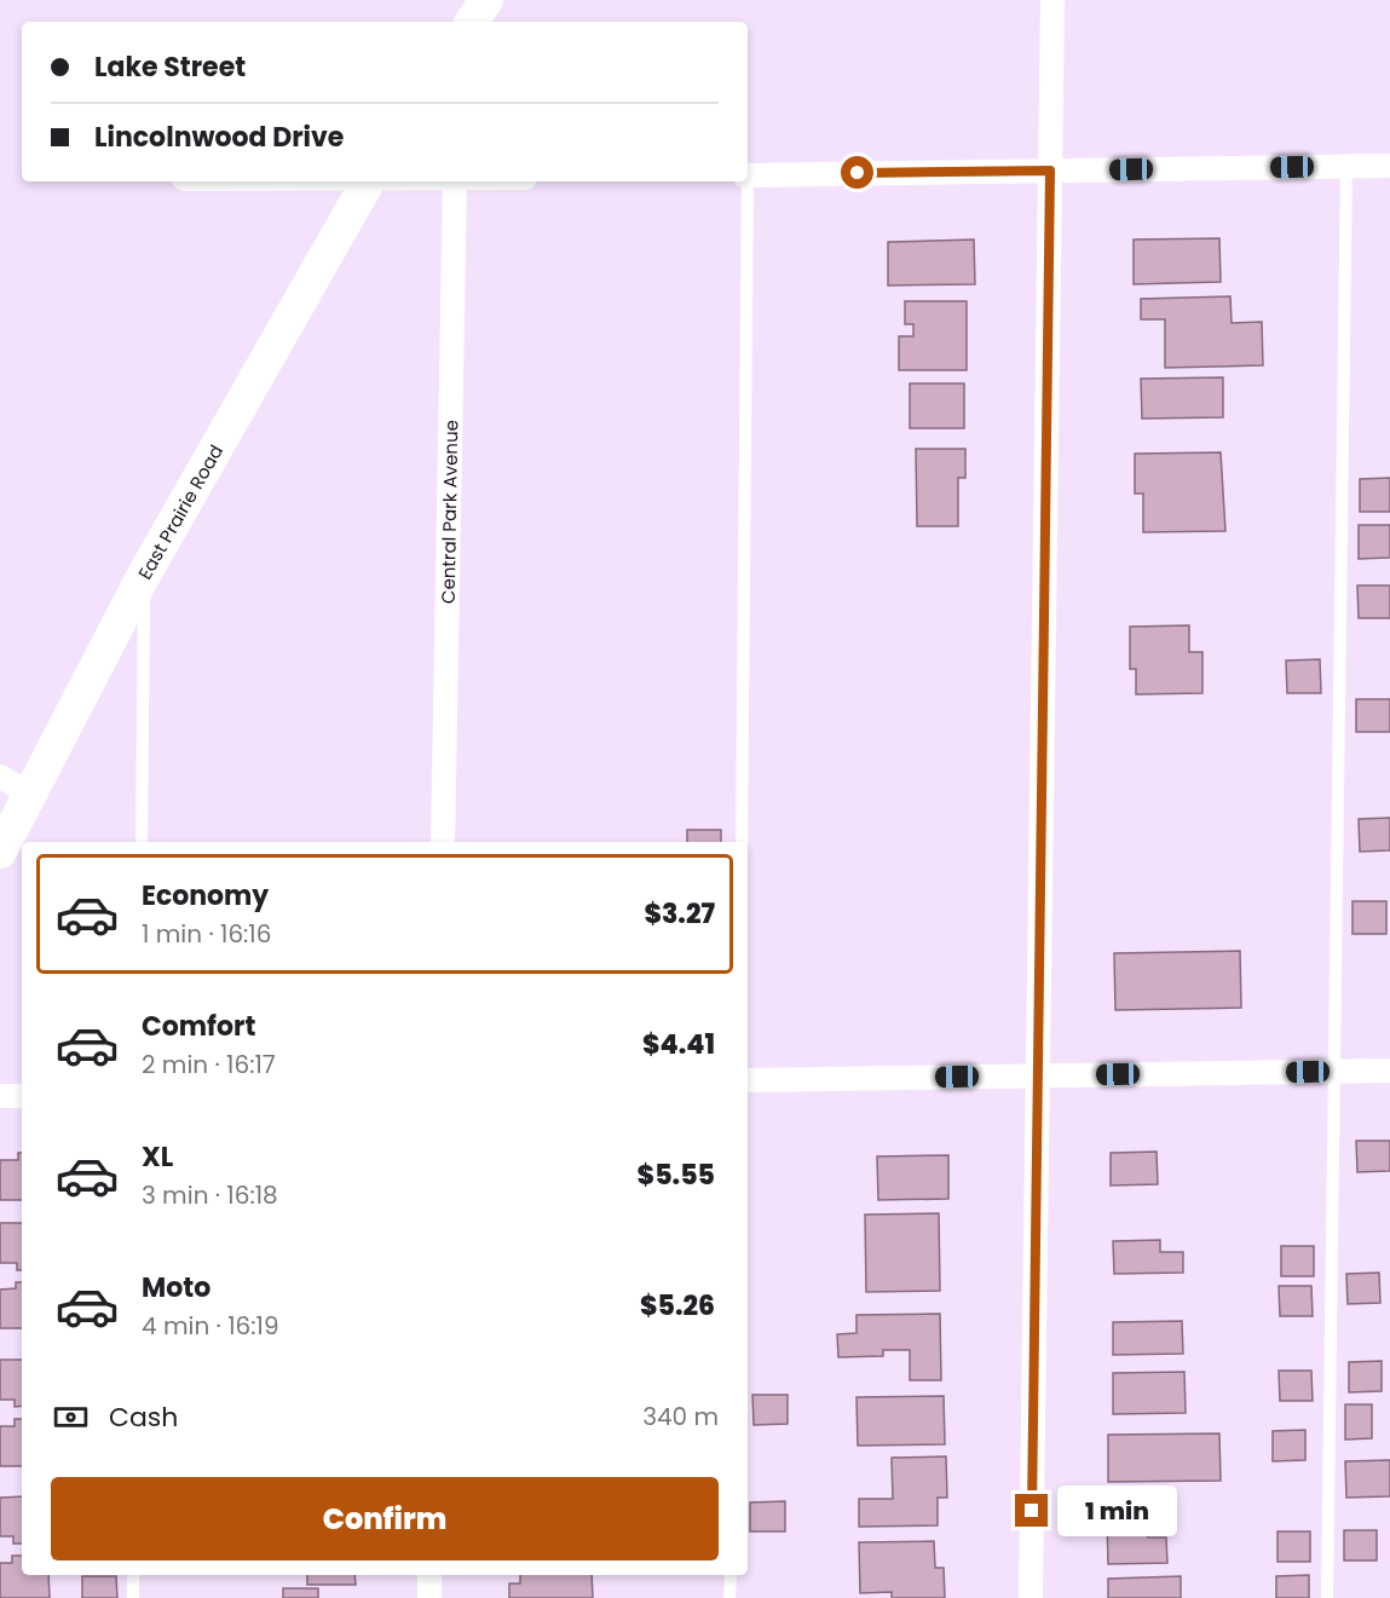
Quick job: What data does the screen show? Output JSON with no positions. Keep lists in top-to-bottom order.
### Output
{
  "streets": {
    "street": ["East Prairie Road", "Central Park Avenue"]
  },
  "page": {
    "banner": ["Lake Street", "Lincolnwood Drive"],
    "list": [
      {
        "name": "Economy",
        "note": "1 min · 16:16",
        "value": "$3.27"
      },
      {
        "name": "Comfort",
        "note": "2 min · 16:17",
        "value": "$4.41"
      },
      {
        "name": "XL",
        "note": "3 min · 16:18",
        "value": "$5.55"
      },
      {
        "name": "Moto",
        "note": "4 min · 16:19",
        "value": "$5.26"
      }
    ],
    "pay": ["Cash", "340 m"],
    "buttons": "Confirm",
    "bubble": "1 min"
  }
}
